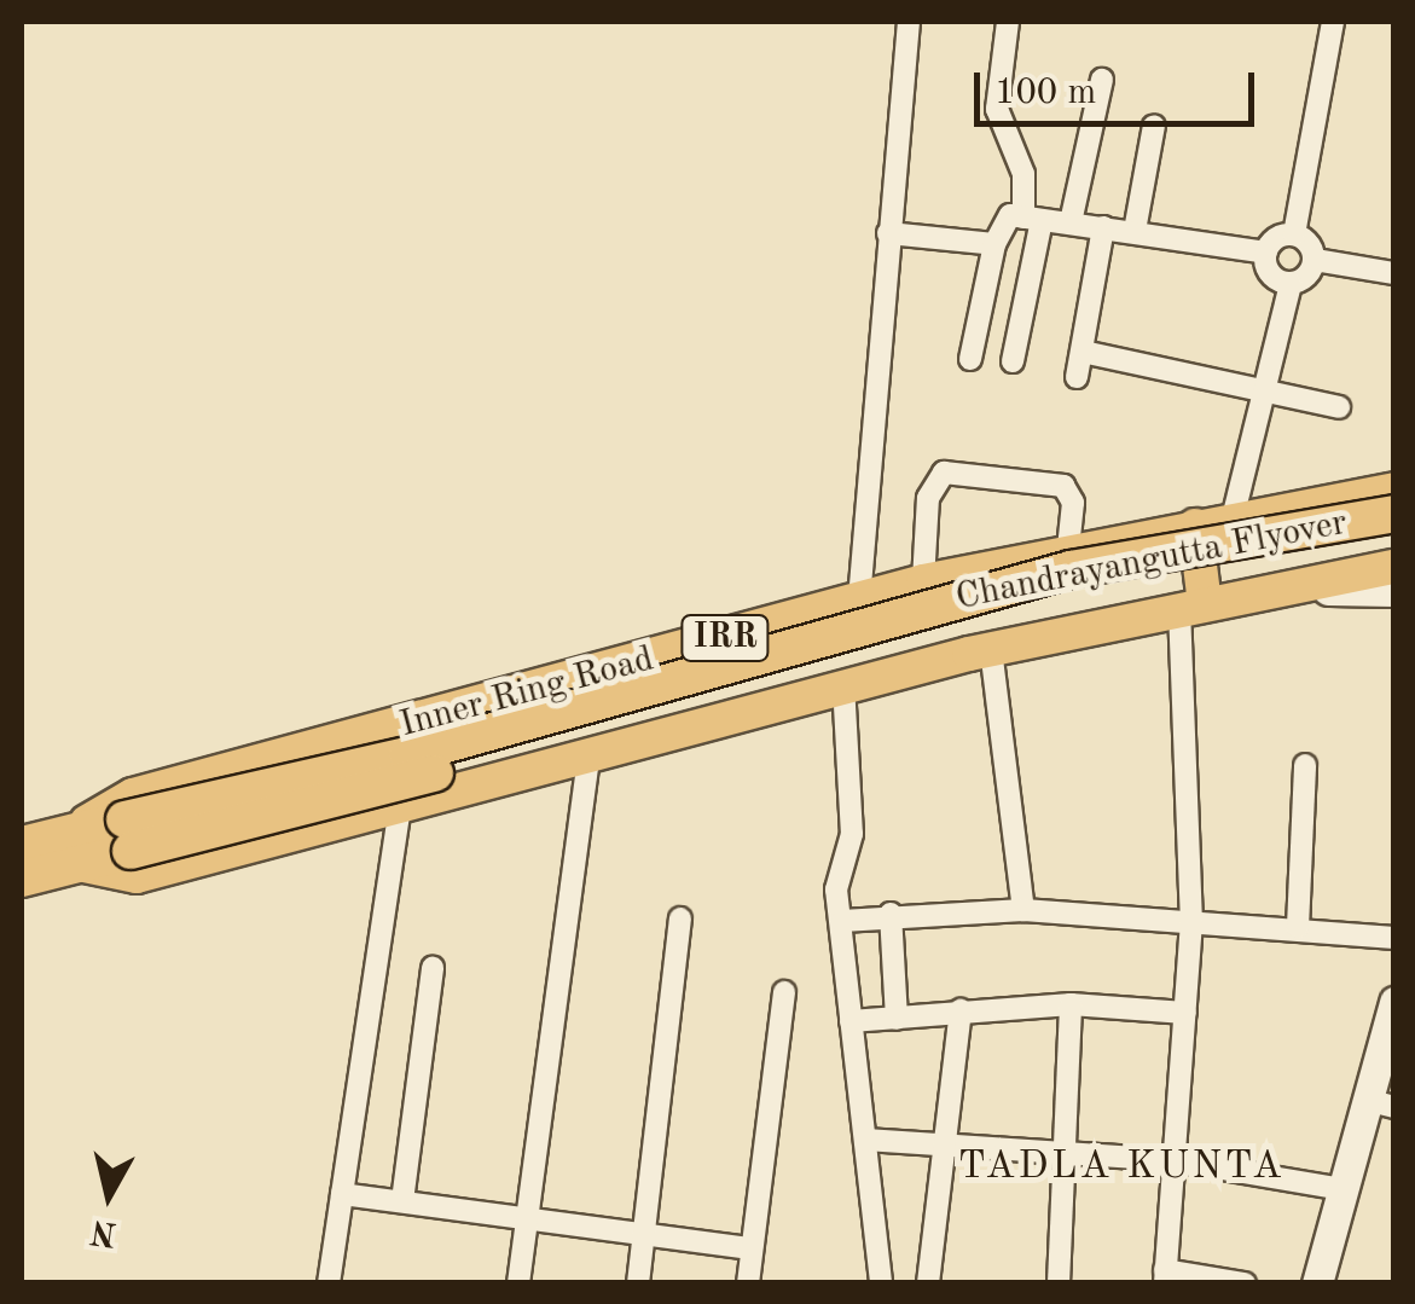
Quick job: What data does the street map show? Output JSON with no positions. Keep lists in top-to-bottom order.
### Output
{
  "streets": {
    "highway": ["Chandrayangutta Flyover", "IRR", "Inner Ring Road"]
  },
  "crossings": [
    ["Chandrayangutta Flyover", "Inner Ring Road"]
  ],
  "districts": ["TADLA KUNTA"],
  "scale_bar": "100 m",
  "north": "bottom"
}
